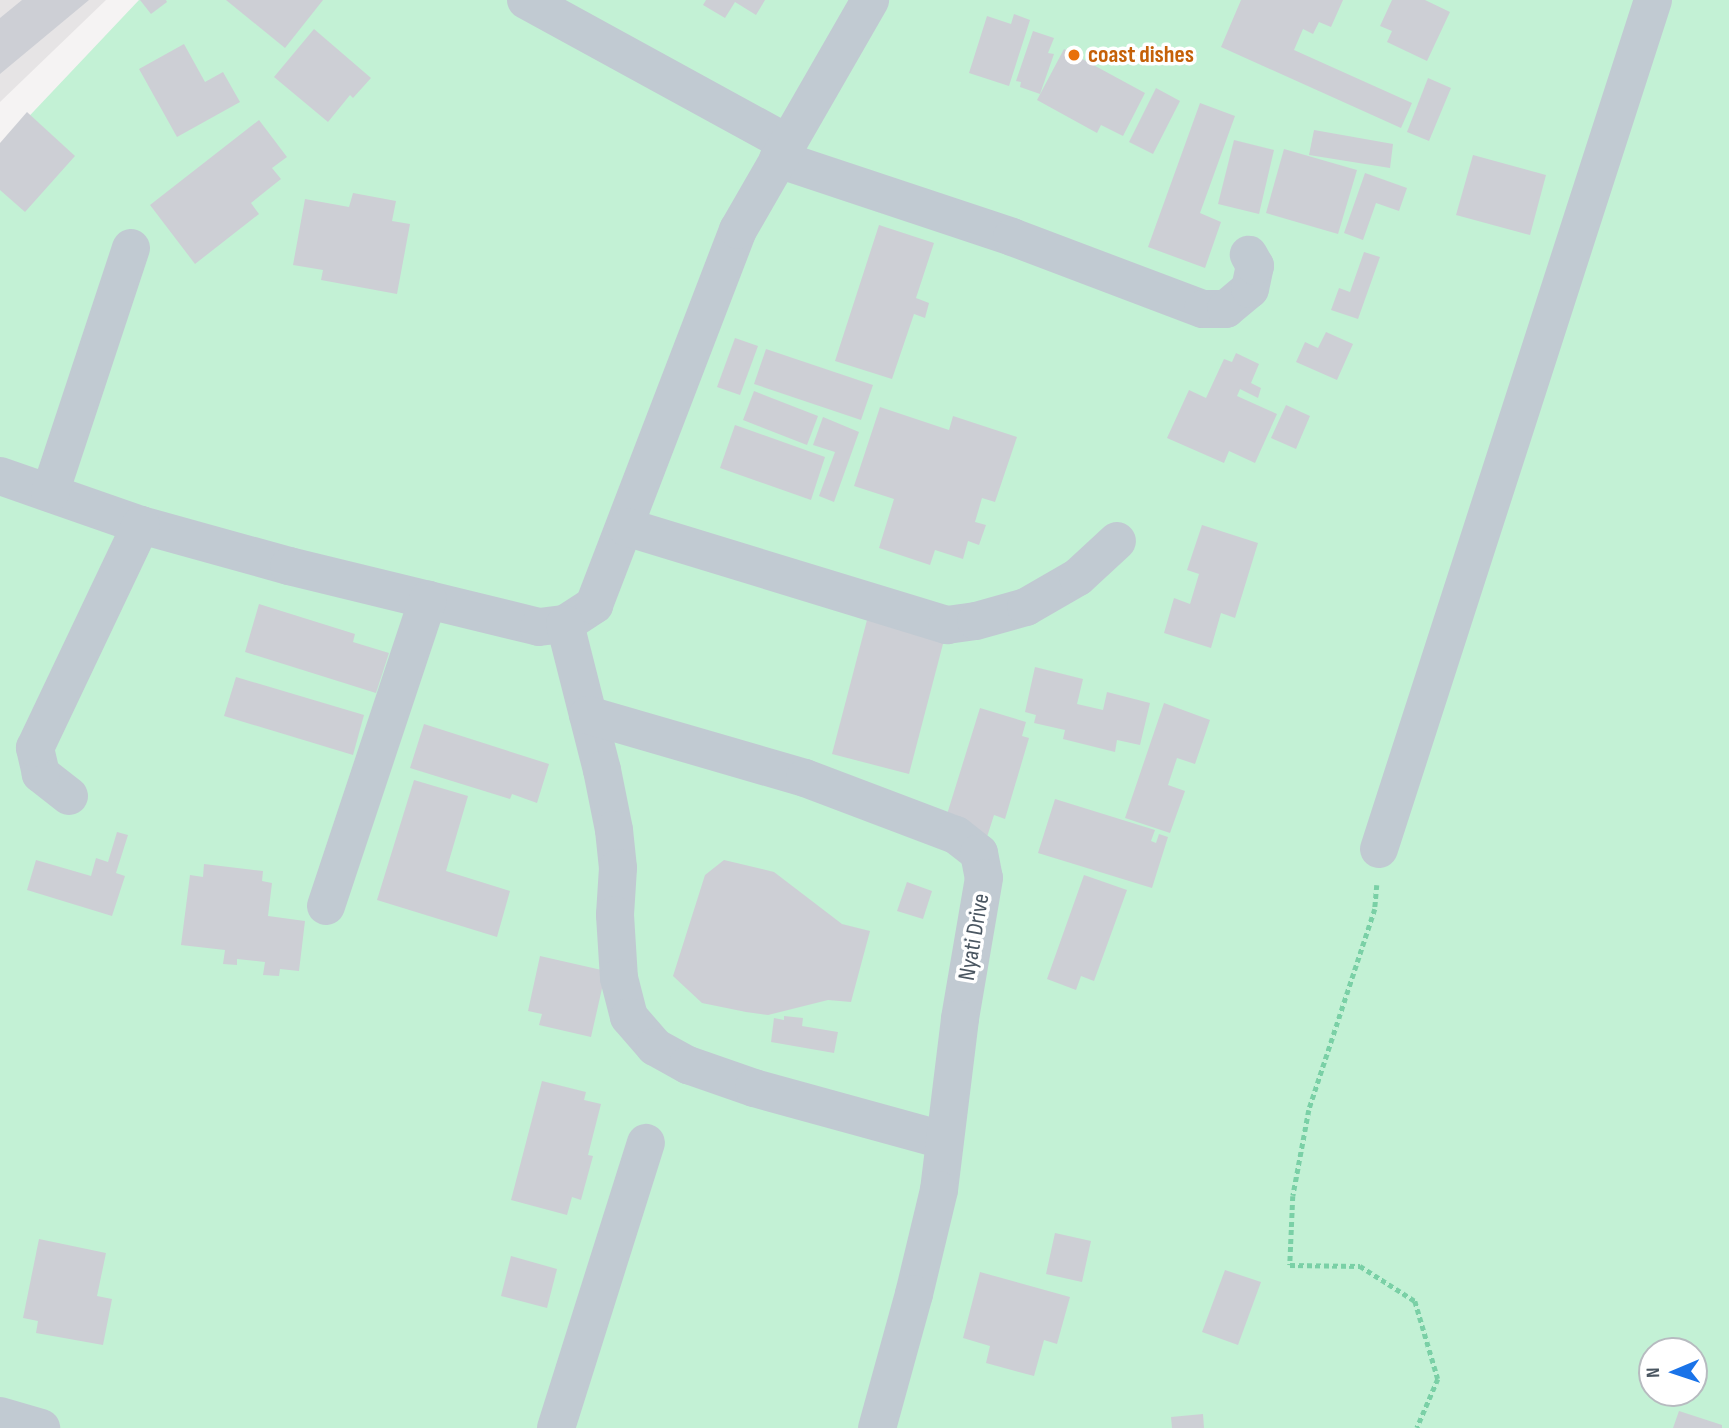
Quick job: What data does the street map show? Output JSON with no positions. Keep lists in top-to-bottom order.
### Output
{
  "streets": {
    "street": ["Nyati Drive"]
  },
  "places": ["coast dishes"],
  "north": "left"
}
